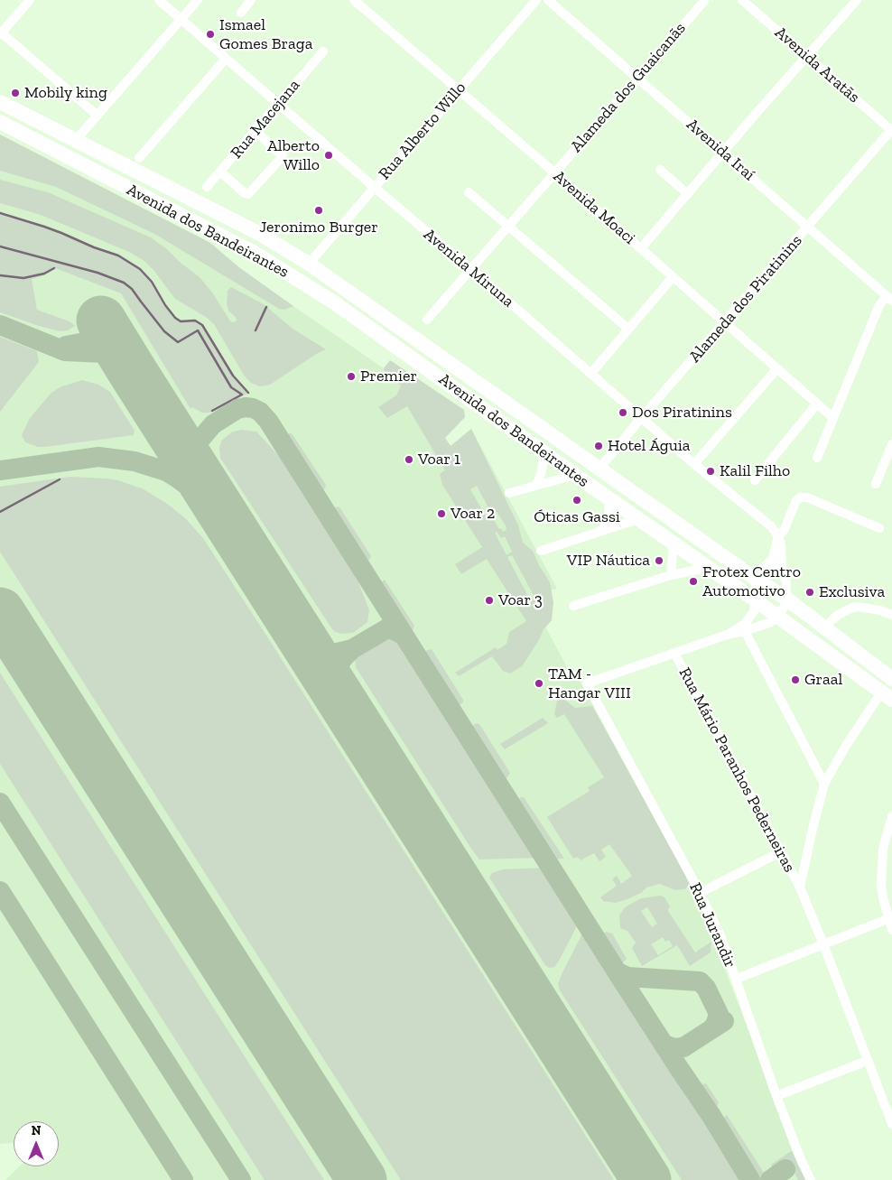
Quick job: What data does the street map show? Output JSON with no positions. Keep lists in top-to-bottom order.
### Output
{
  "streets": {
    "highway": ["Avenida dos Bandeirantes"],
    "street": [
      "Avenida Aratãs",
      "Alameda dos Guaicanãs",
      "Rua Macejana",
      "Rua Alberto Willo",
      "Avenida Iraí",
      "Avenida Moaci",
      "Avenida Miruna",
      "Alameda dos Piratinins",
      "Rua Mário Paranhos Pederneiras",
      "Rua Jurandir"
    ]
  },
  "crossings": [
    ["Avenida Aratãs", "Alameda dos Piratinins"],
    ["Alameda dos Guaicanãs", "Avenida Iraí"],
    ["Alameda dos Guaicanãs", "Avenida Moaci"],
    ["Alameda dos Guaicanãs", "Avenida Miruna"],
    ["Rua Macejana", "Avenida Miruna"],
    ["Rua Alberto Willo", "Avenida Moaci"],
    ["Rua Alberto Willo", "Avenida dos Bandeirantes"],
    ["Rua Alberto Willo", "Avenida Miruna"],
    ["Avenida Iraí", "Alameda dos Piratinins"],
    ["Avenida Moaci", "Alameda dos Piratinins"],
    ["Avenida dos Bandeirantes", "Alameda dos Piratinins"],
    ["Avenida Miruna", "Alameda dos Piratinins"],
    ["Rua Mário Paranhos Pederneiras", "Rua Jurandir"]
  ],
  "places": [
    "Ismael Gomes Braga",
    "Mobily king",
    "Alberto Willo",
    "Jeronimo Burger",
    "Premier",
    "Dos Piratinins",
    "Hotel Águia",
    "Voar 1",
    "Kalil Filho",
    "Óticas Gassi",
    "Voar 2",
    "VIP Náutica",
    "Frotex Centro Automotivo",
    "Exclusiva",
    "Voar 3",
    "Graal",
    "TAM - Hangar VIII"
  ],
  "north": "top"
}
